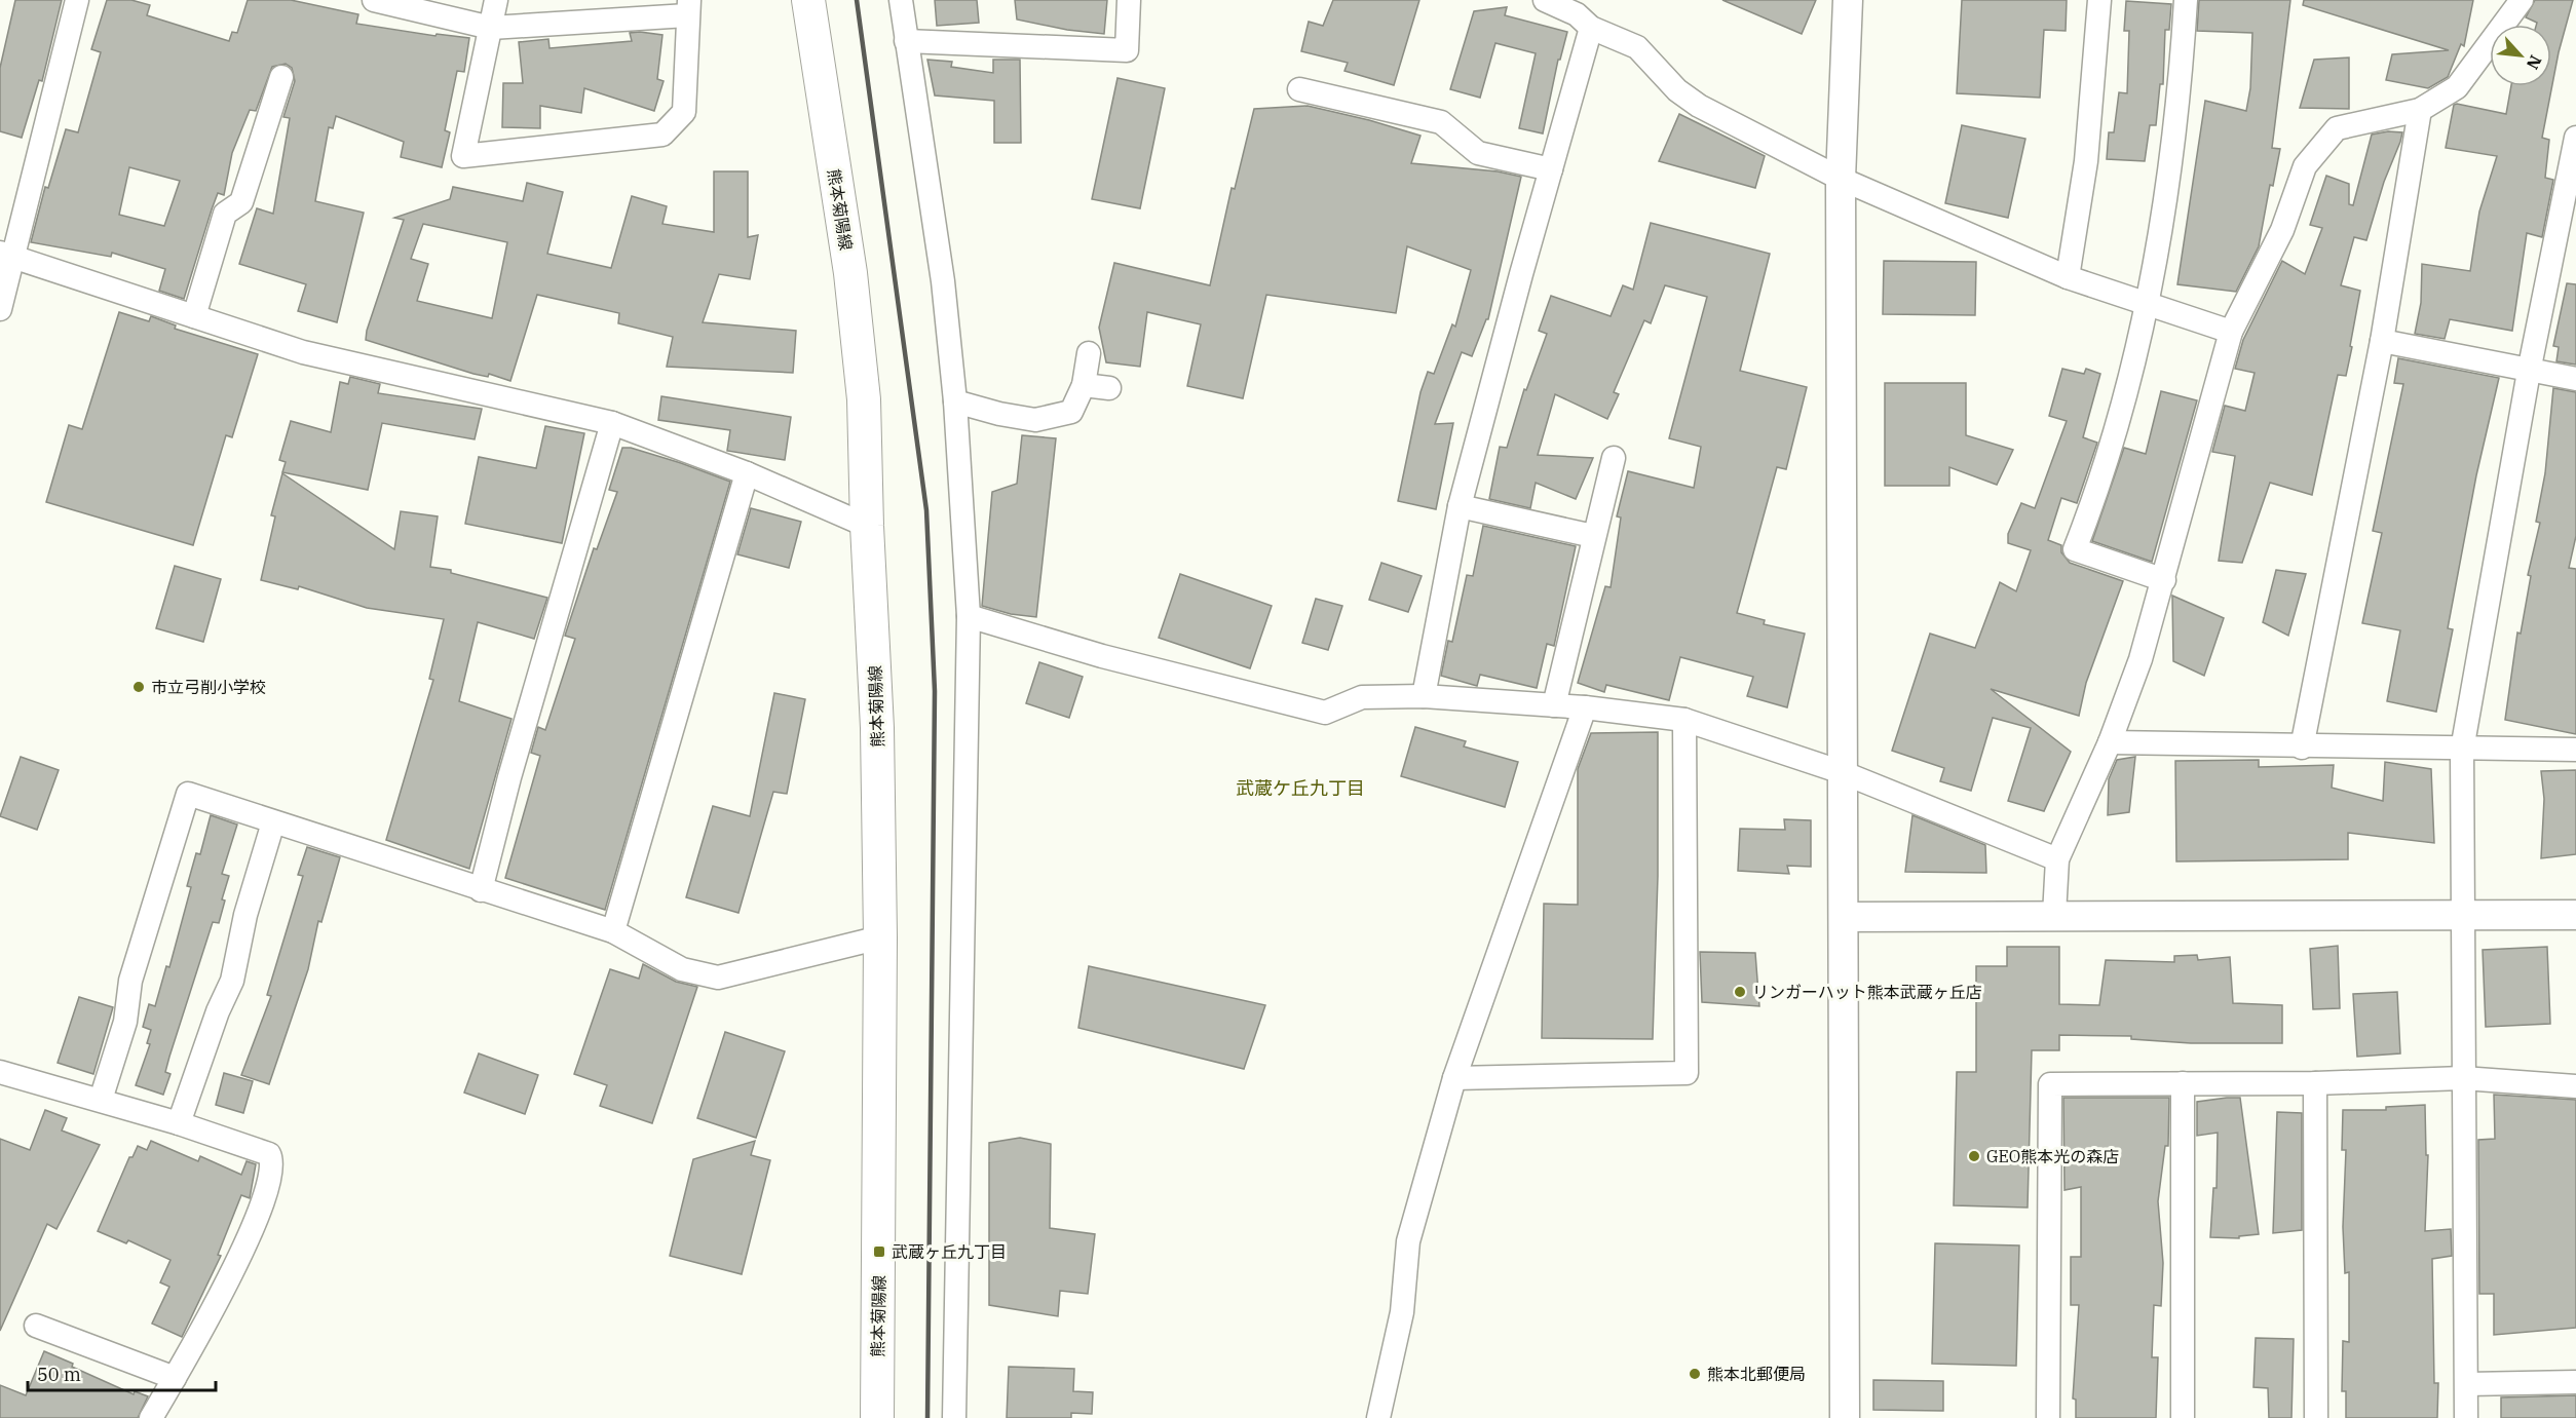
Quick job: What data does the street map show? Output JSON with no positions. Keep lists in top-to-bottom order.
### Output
{
  "streets": {
    "main road": ["熊本菊陽線"]
  },
  "districts": ["武蔵ケ丘九丁目"],
  "places": {
    "other": [
      "市立弓削小学校",
      "リンガーハット熊本武蔵ヶ丘店",
      "GEO熊本光の森店",
      "熊本北郵便局"
    ],
    "transit": ["武蔵ヶ丘九丁目"]
  },
  "scale_bar": "50 m",
  "north": "bottom right"
}
